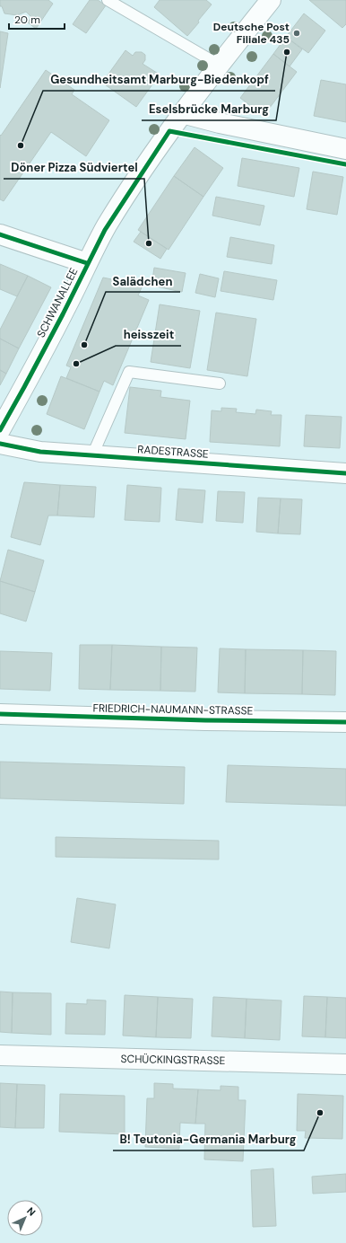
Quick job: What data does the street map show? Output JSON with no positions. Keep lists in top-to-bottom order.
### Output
{
  "streets": {
    "street": [
      "SCHWANALLEE",
      "RADESTRASSE",
      "FRIEDRICH-NAUMANN-STRASSE",
      "SCHÜCKINGSTRASSE"
    ]
  },
  "places": [
    "Deutsche Post Filiale 435",
    "Eselsbrücke Marburg",
    "Gesundheitsamt Marburg-Biedenkopf",
    "Döner Pizza Südviertel",
    "Salädchen",
    "heisszeit",
    "B! Teutonia-Germania Marburg"
  ],
  "scale_bar": "20 m",
  "north": "top right"
}
